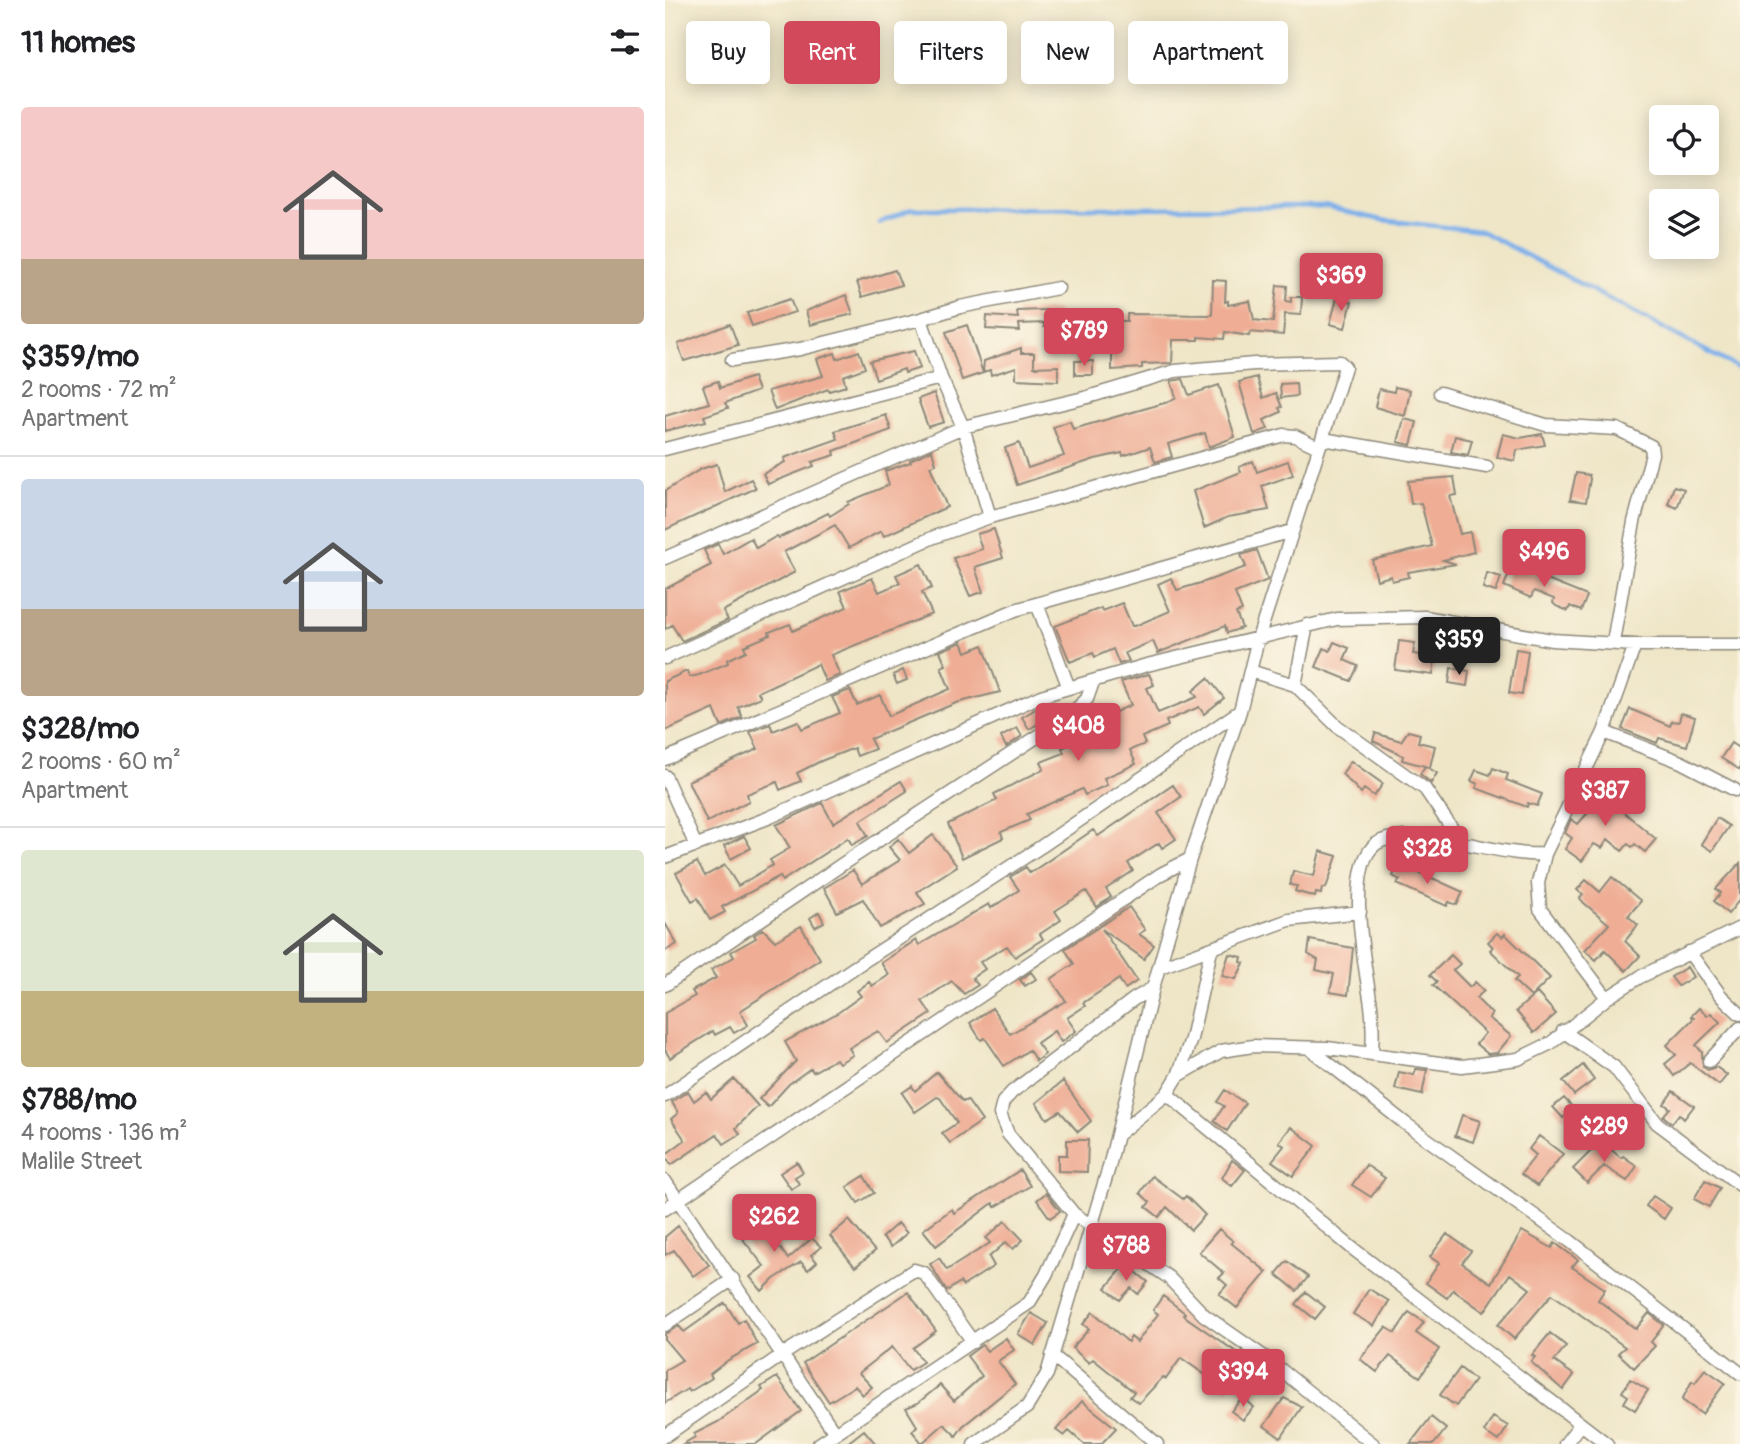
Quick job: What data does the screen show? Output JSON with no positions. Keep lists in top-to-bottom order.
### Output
{
  "page": {
    "heading": "11 homes",
    "chip": [
      "Buy",
      "Rent",
      "Filters",
      "New",
      "Apartment"
    ],
    "list": [
      {
        "name": "$359/mo",
        "note": "2 rooms · 72 m² · Apartment"
      },
      {
        "name": "$328/mo",
        "note": "2 rooms · 60 m² · Apartment"
      },
      {
        "name": "$788/mo",
        "note": "4 rooms · 136 m² · Malile Street"
      }
    ],
    "price": [
      "$369",
      "$789",
      "$496",
      "$359",
      "$408",
      "$387",
      "$328",
      "$289",
      "$262",
      "$788",
      "$394"
    ]
  }
}
